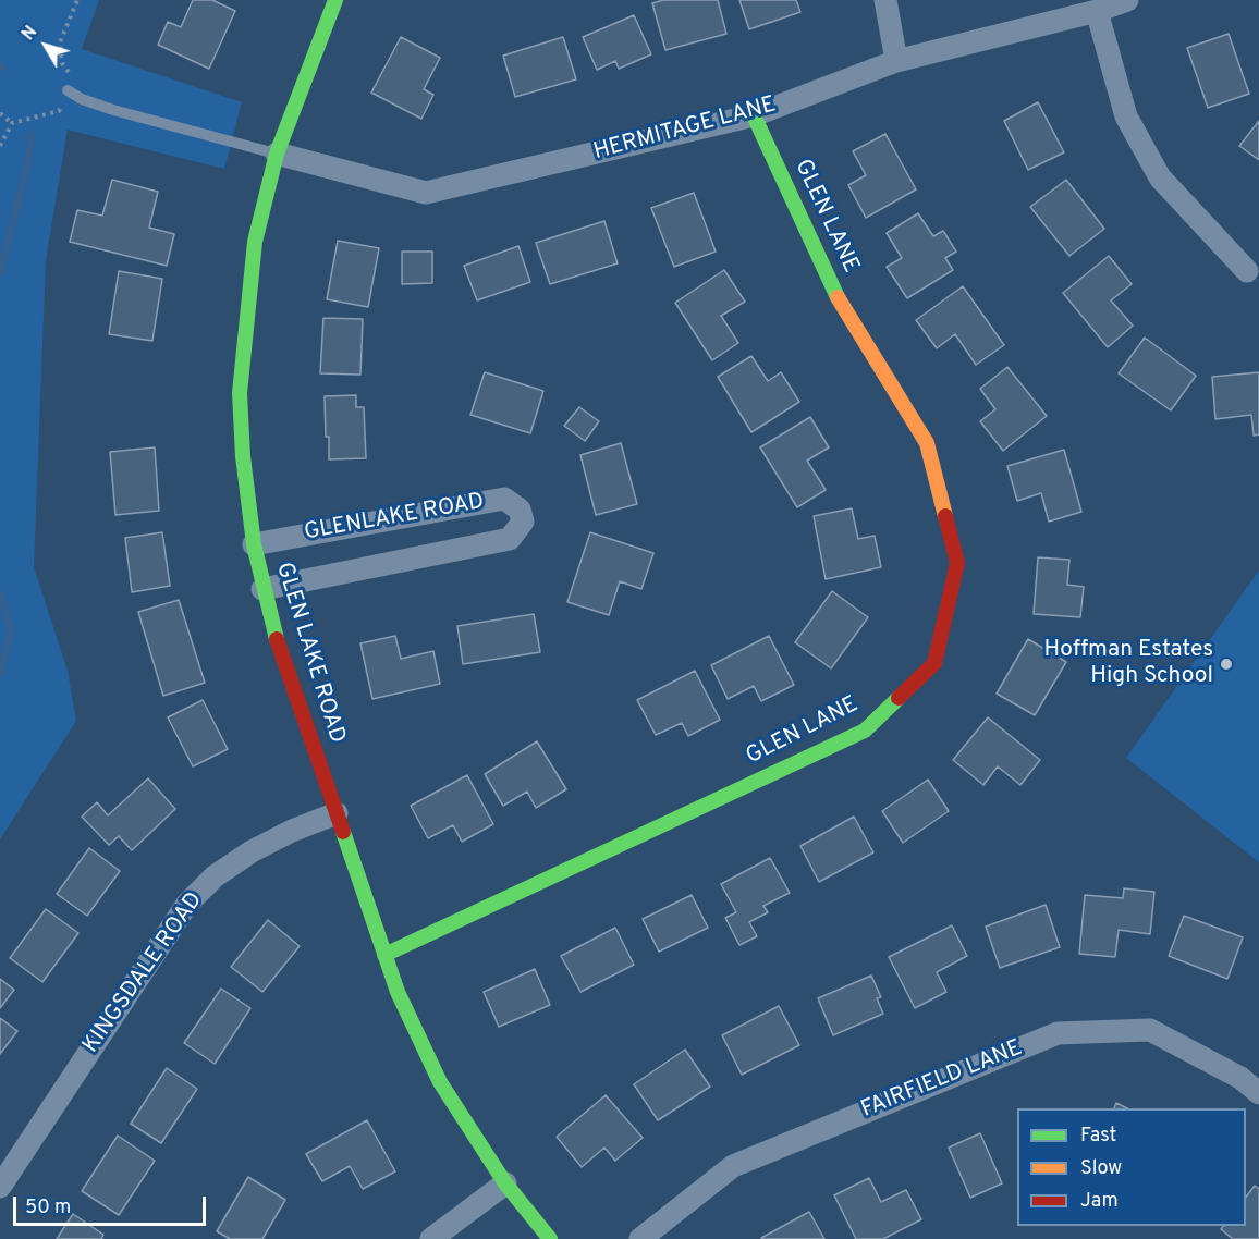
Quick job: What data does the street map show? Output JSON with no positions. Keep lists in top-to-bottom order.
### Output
{
  "streets": {
    "street": [
      "HERMITAGE LANE",
      "GLEN LANE",
      "GLENLAKE ROAD",
      "GLEN LAKE ROAD",
      "KINGSDALE ROAD",
      "FAIRFIELD LANE"
    ]
  },
  "crossings": [
    ["HERMITAGE LANE", "GLEN LANE"],
    ["HERMITAGE LANE", "GLEN LAKE ROAD"],
    ["GLEN LANE", "GLEN LAKE ROAD"],
    ["GLENLAKE ROAD", "GLEN LAKE ROAD"],
    ["GLEN LAKE ROAD", "KINGSDALE ROAD"]
  ],
  "places": ["Hoffman Estates High School"],
  "legend": ["Fast", "Slow", "Jam"],
  "scale_bar": "50 m",
  "north": "top left"
}
